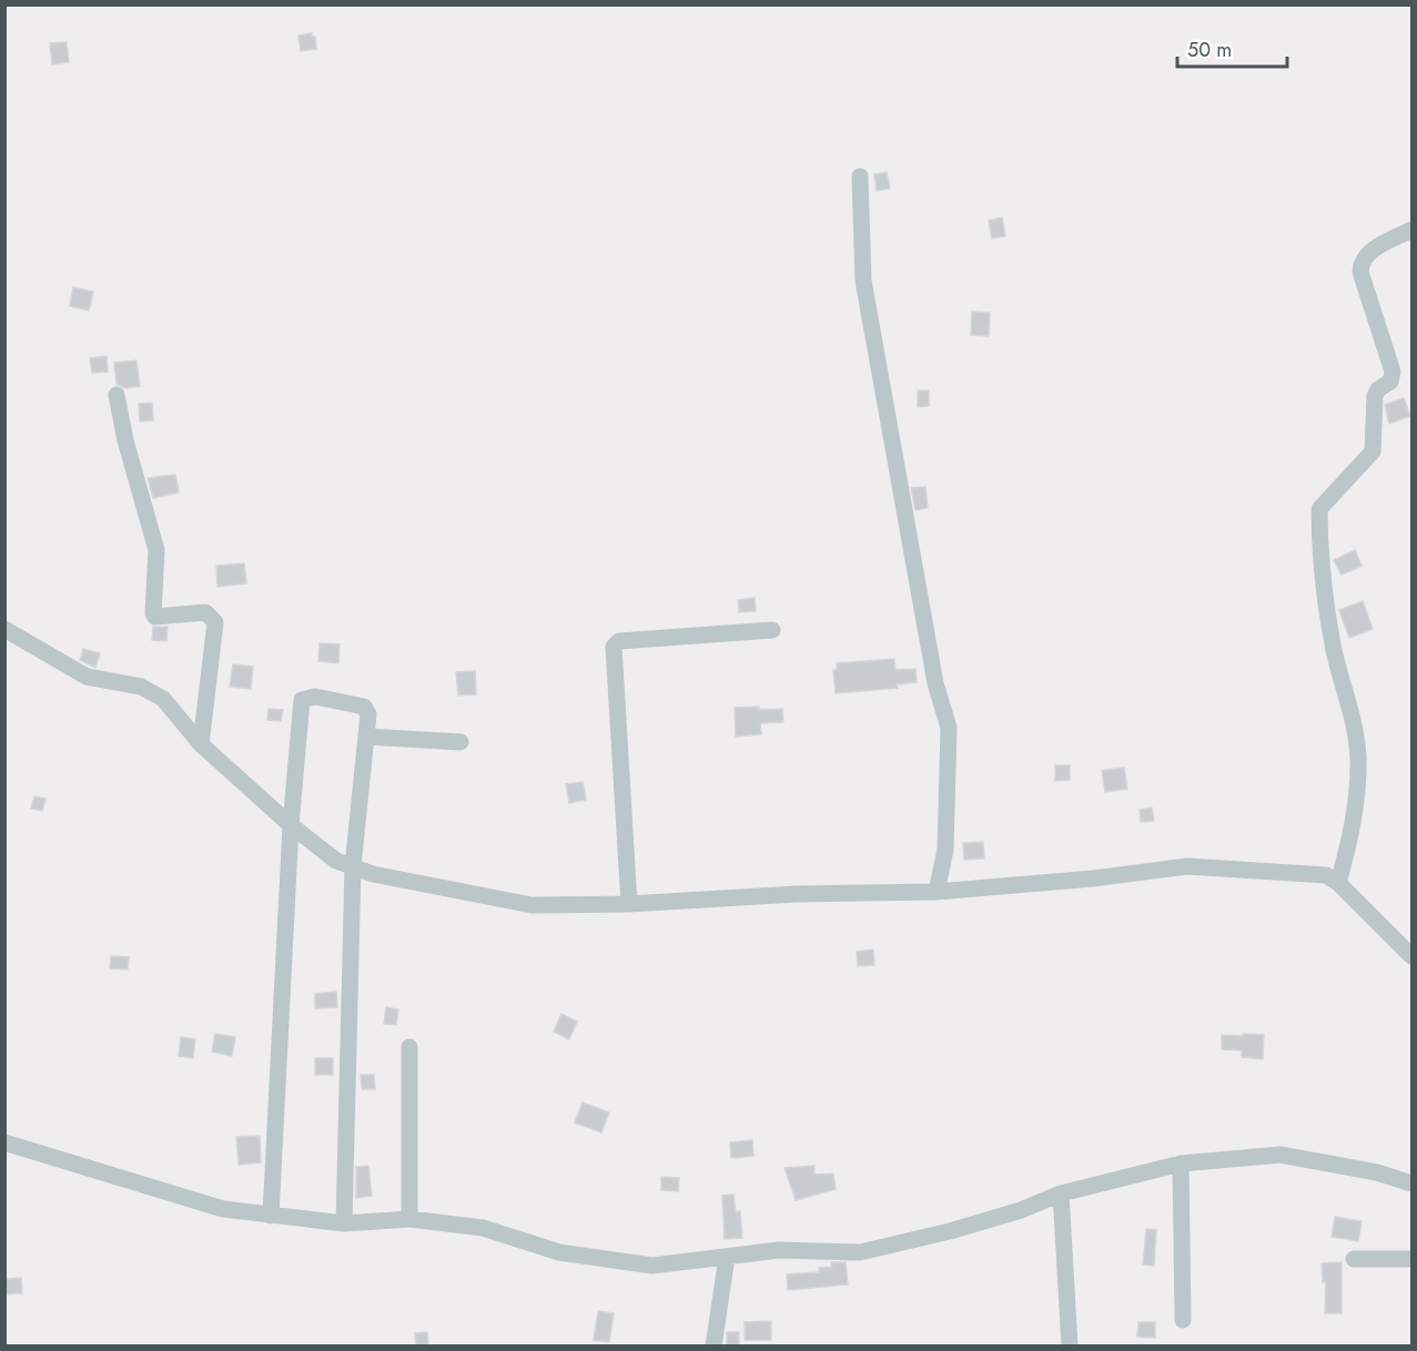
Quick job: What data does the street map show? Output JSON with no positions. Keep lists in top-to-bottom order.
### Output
{
  "scale_bar": "50 m"
}
